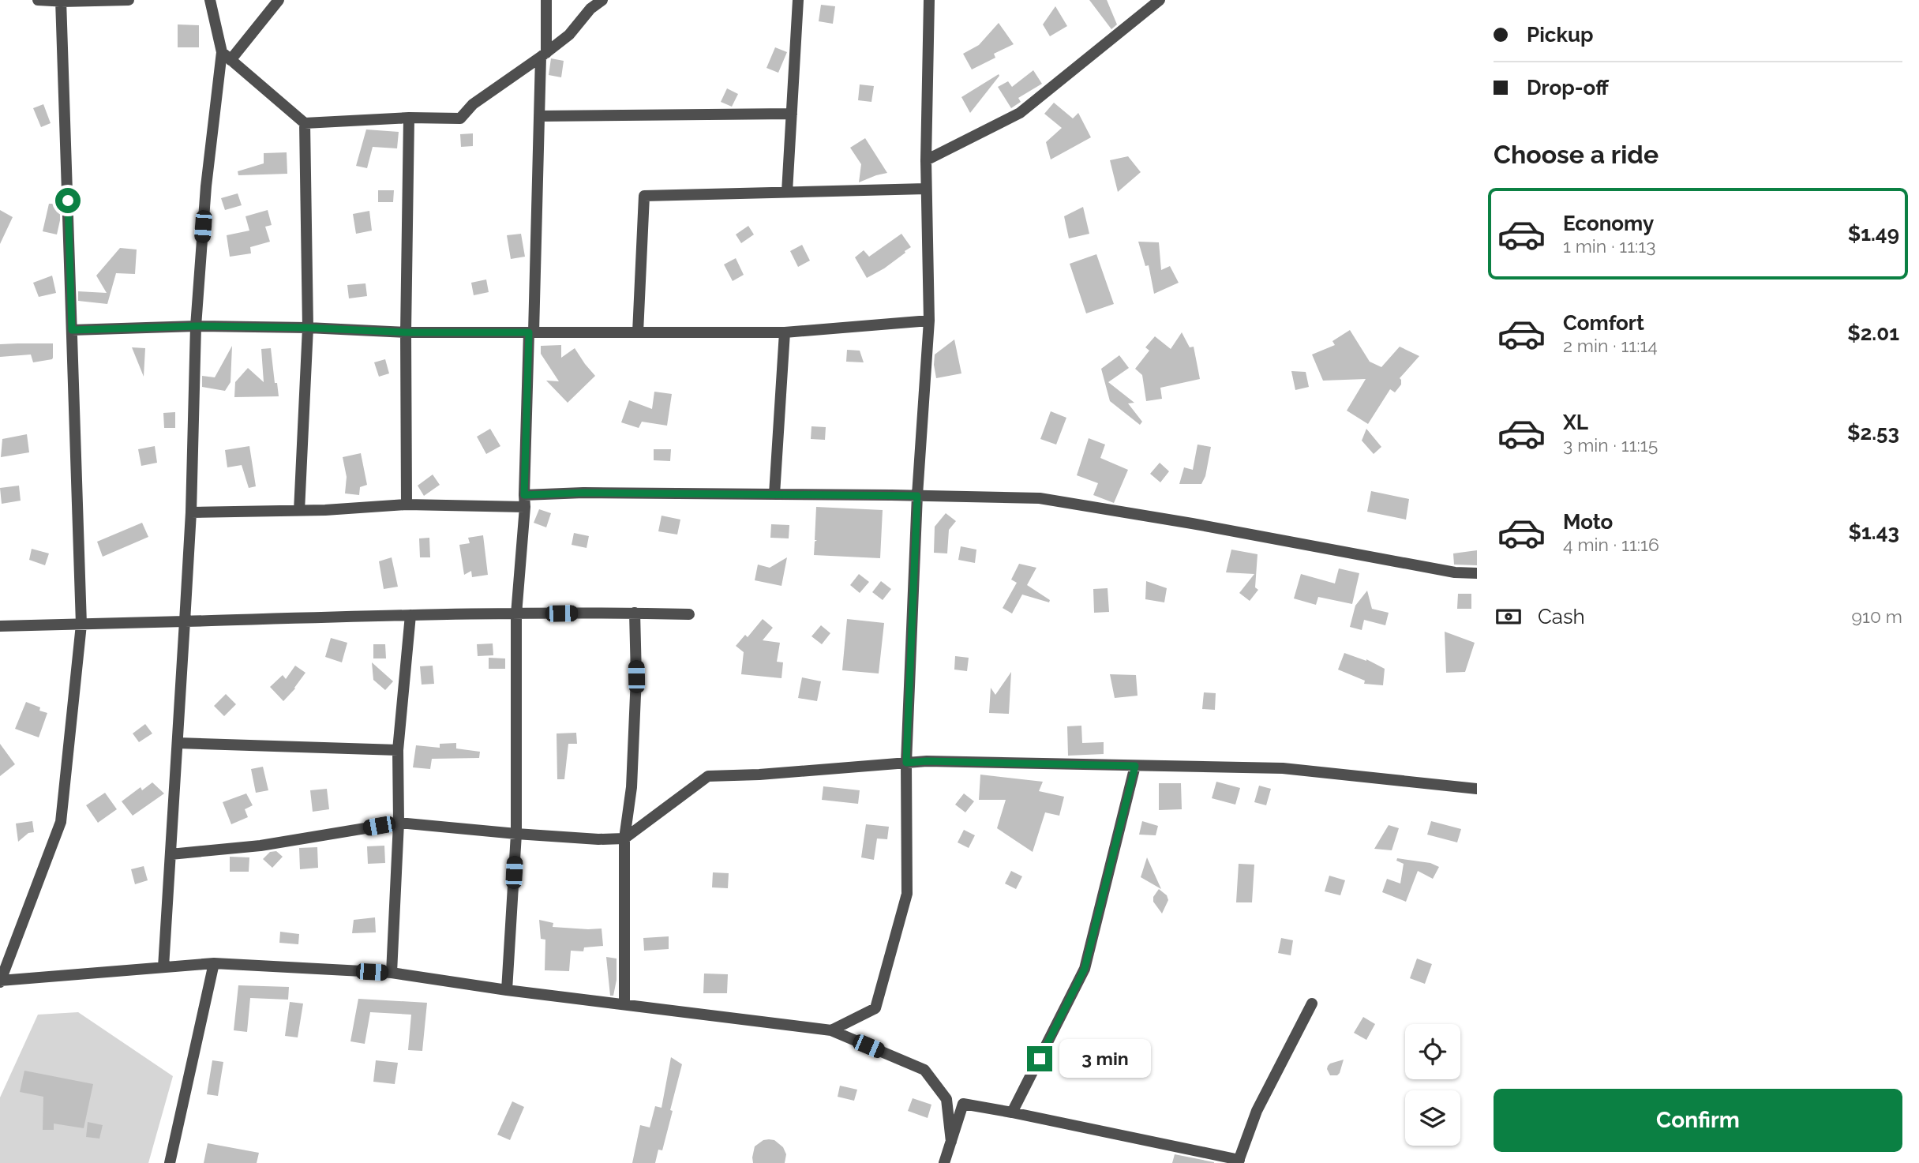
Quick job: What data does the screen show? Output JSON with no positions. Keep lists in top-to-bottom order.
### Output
{
  "page": {
    "banner": ["Pickup", "Drop-off"],
    "heading": "Choose a ride",
    "list": [
      {
        "name": "Economy",
        "note": "1 min · 11:13",
        "value": "$1.49"
      },
      {
        "name": "Comfort",
        "note": "2 min · 11:14",
        "value": "$2.01"
      },
      {
        "name": "XL",
        "note": "3 min · 11:15",
        "value": "$2.53"
      },
      {
        "name": "Moto",
        "note": "4 min · 11:16",
        "value": "$1.43"
      }
    ],
    "pay": ["Cash", "910 m"],
    "bubble": "3 min",
    "buttons": "Confirm"
  }
}
